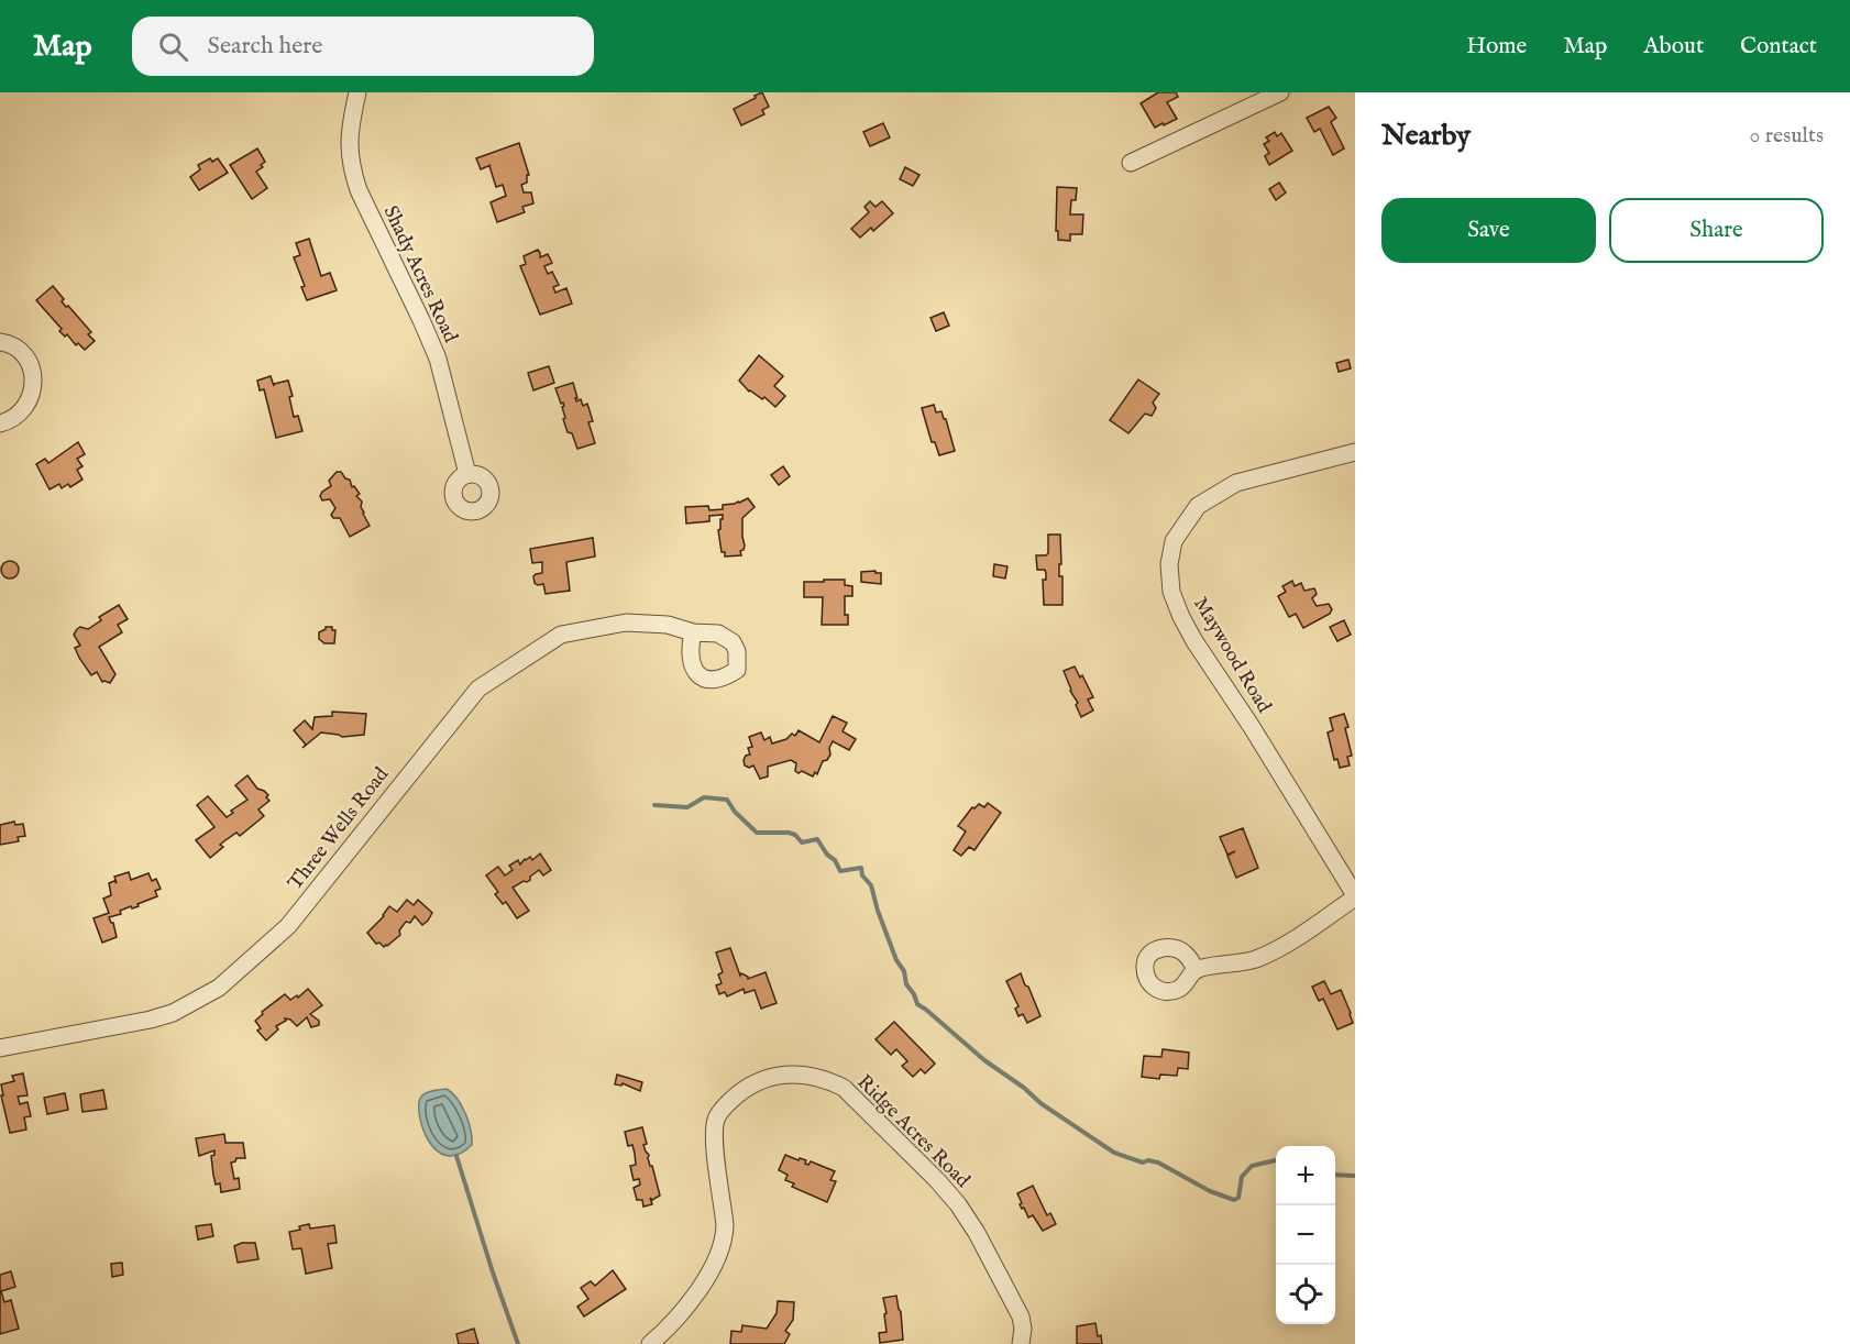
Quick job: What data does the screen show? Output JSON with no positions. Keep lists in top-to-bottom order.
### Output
{
  "streets": {
    "street": [
      "Shady Acres Road",
      "Maywood Road",
      "Three Wells Road",
      "Ridge Acres Road"
    ]
  },
  "page": {
    "header": "Map",
    "search": "Search here",
    "nav": [
      "Home",
      "Map",
      "About",
      "Contact"
    ],
    "heading": ["Nearby", "0 results"],
    "buttons": ["Save", "Share"],
    "map_buttons": ["+", "−"]
  }
}
